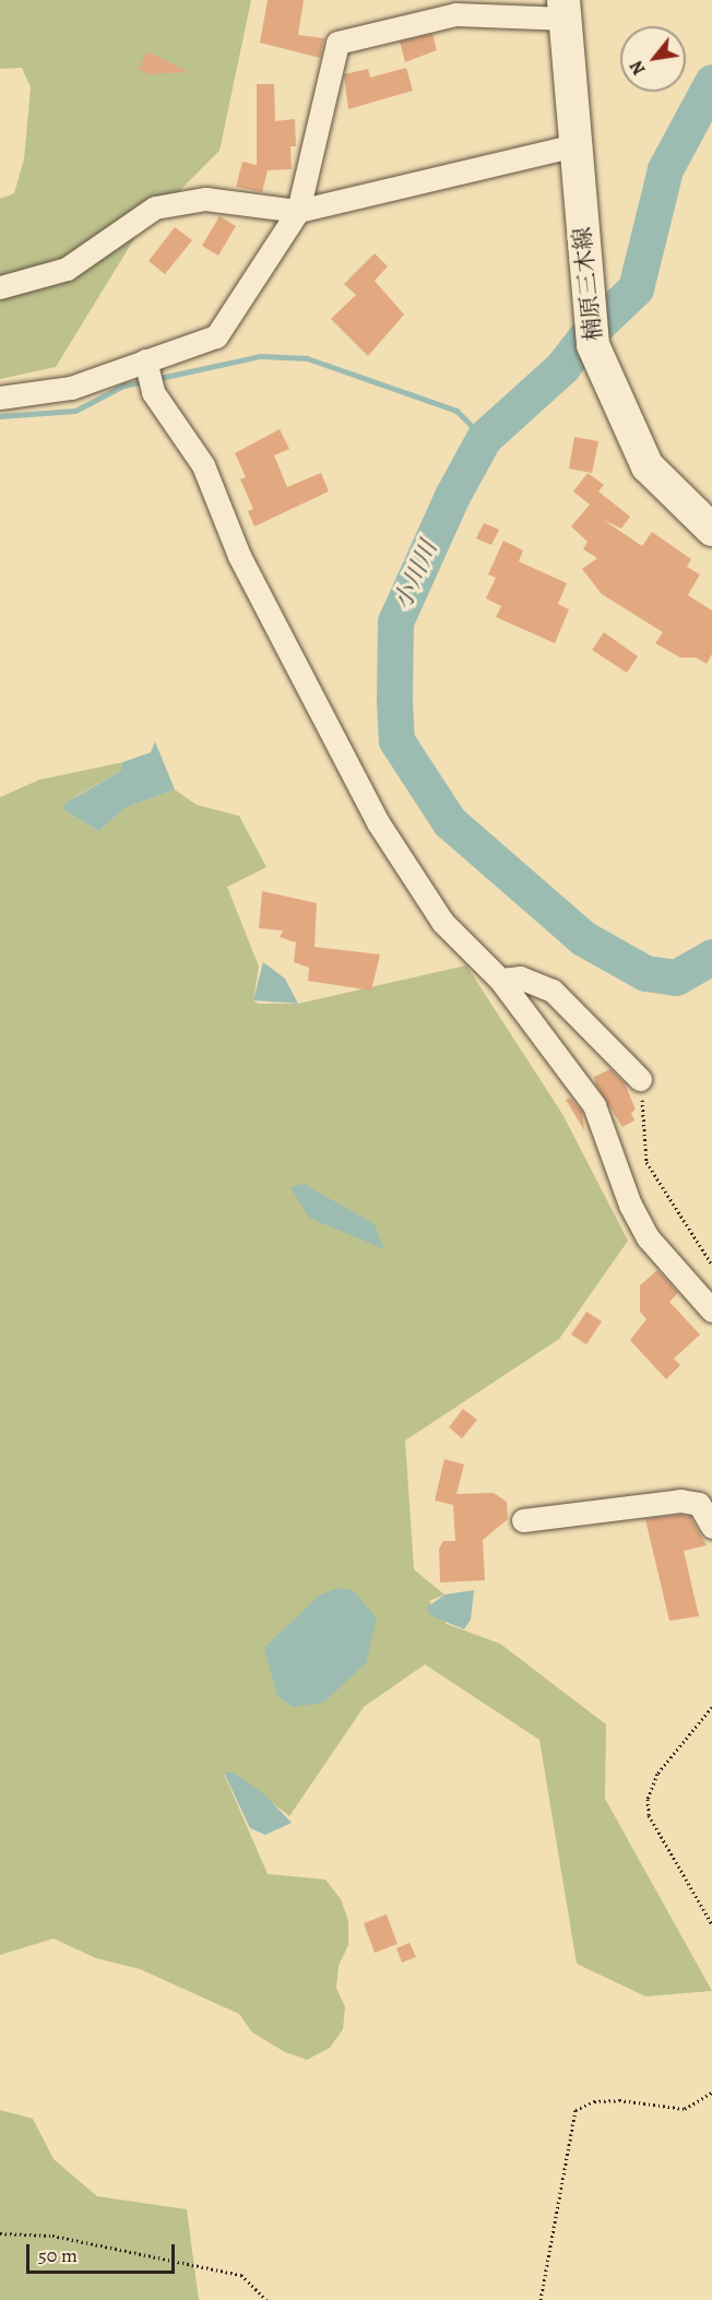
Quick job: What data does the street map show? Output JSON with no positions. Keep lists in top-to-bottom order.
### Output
{
  "streets": {
    "main road": ["楠原三木線"]
  },
  "water": ["小川川"],
  "scale_bar": "50 m",
  "north": "bottom left"
}
